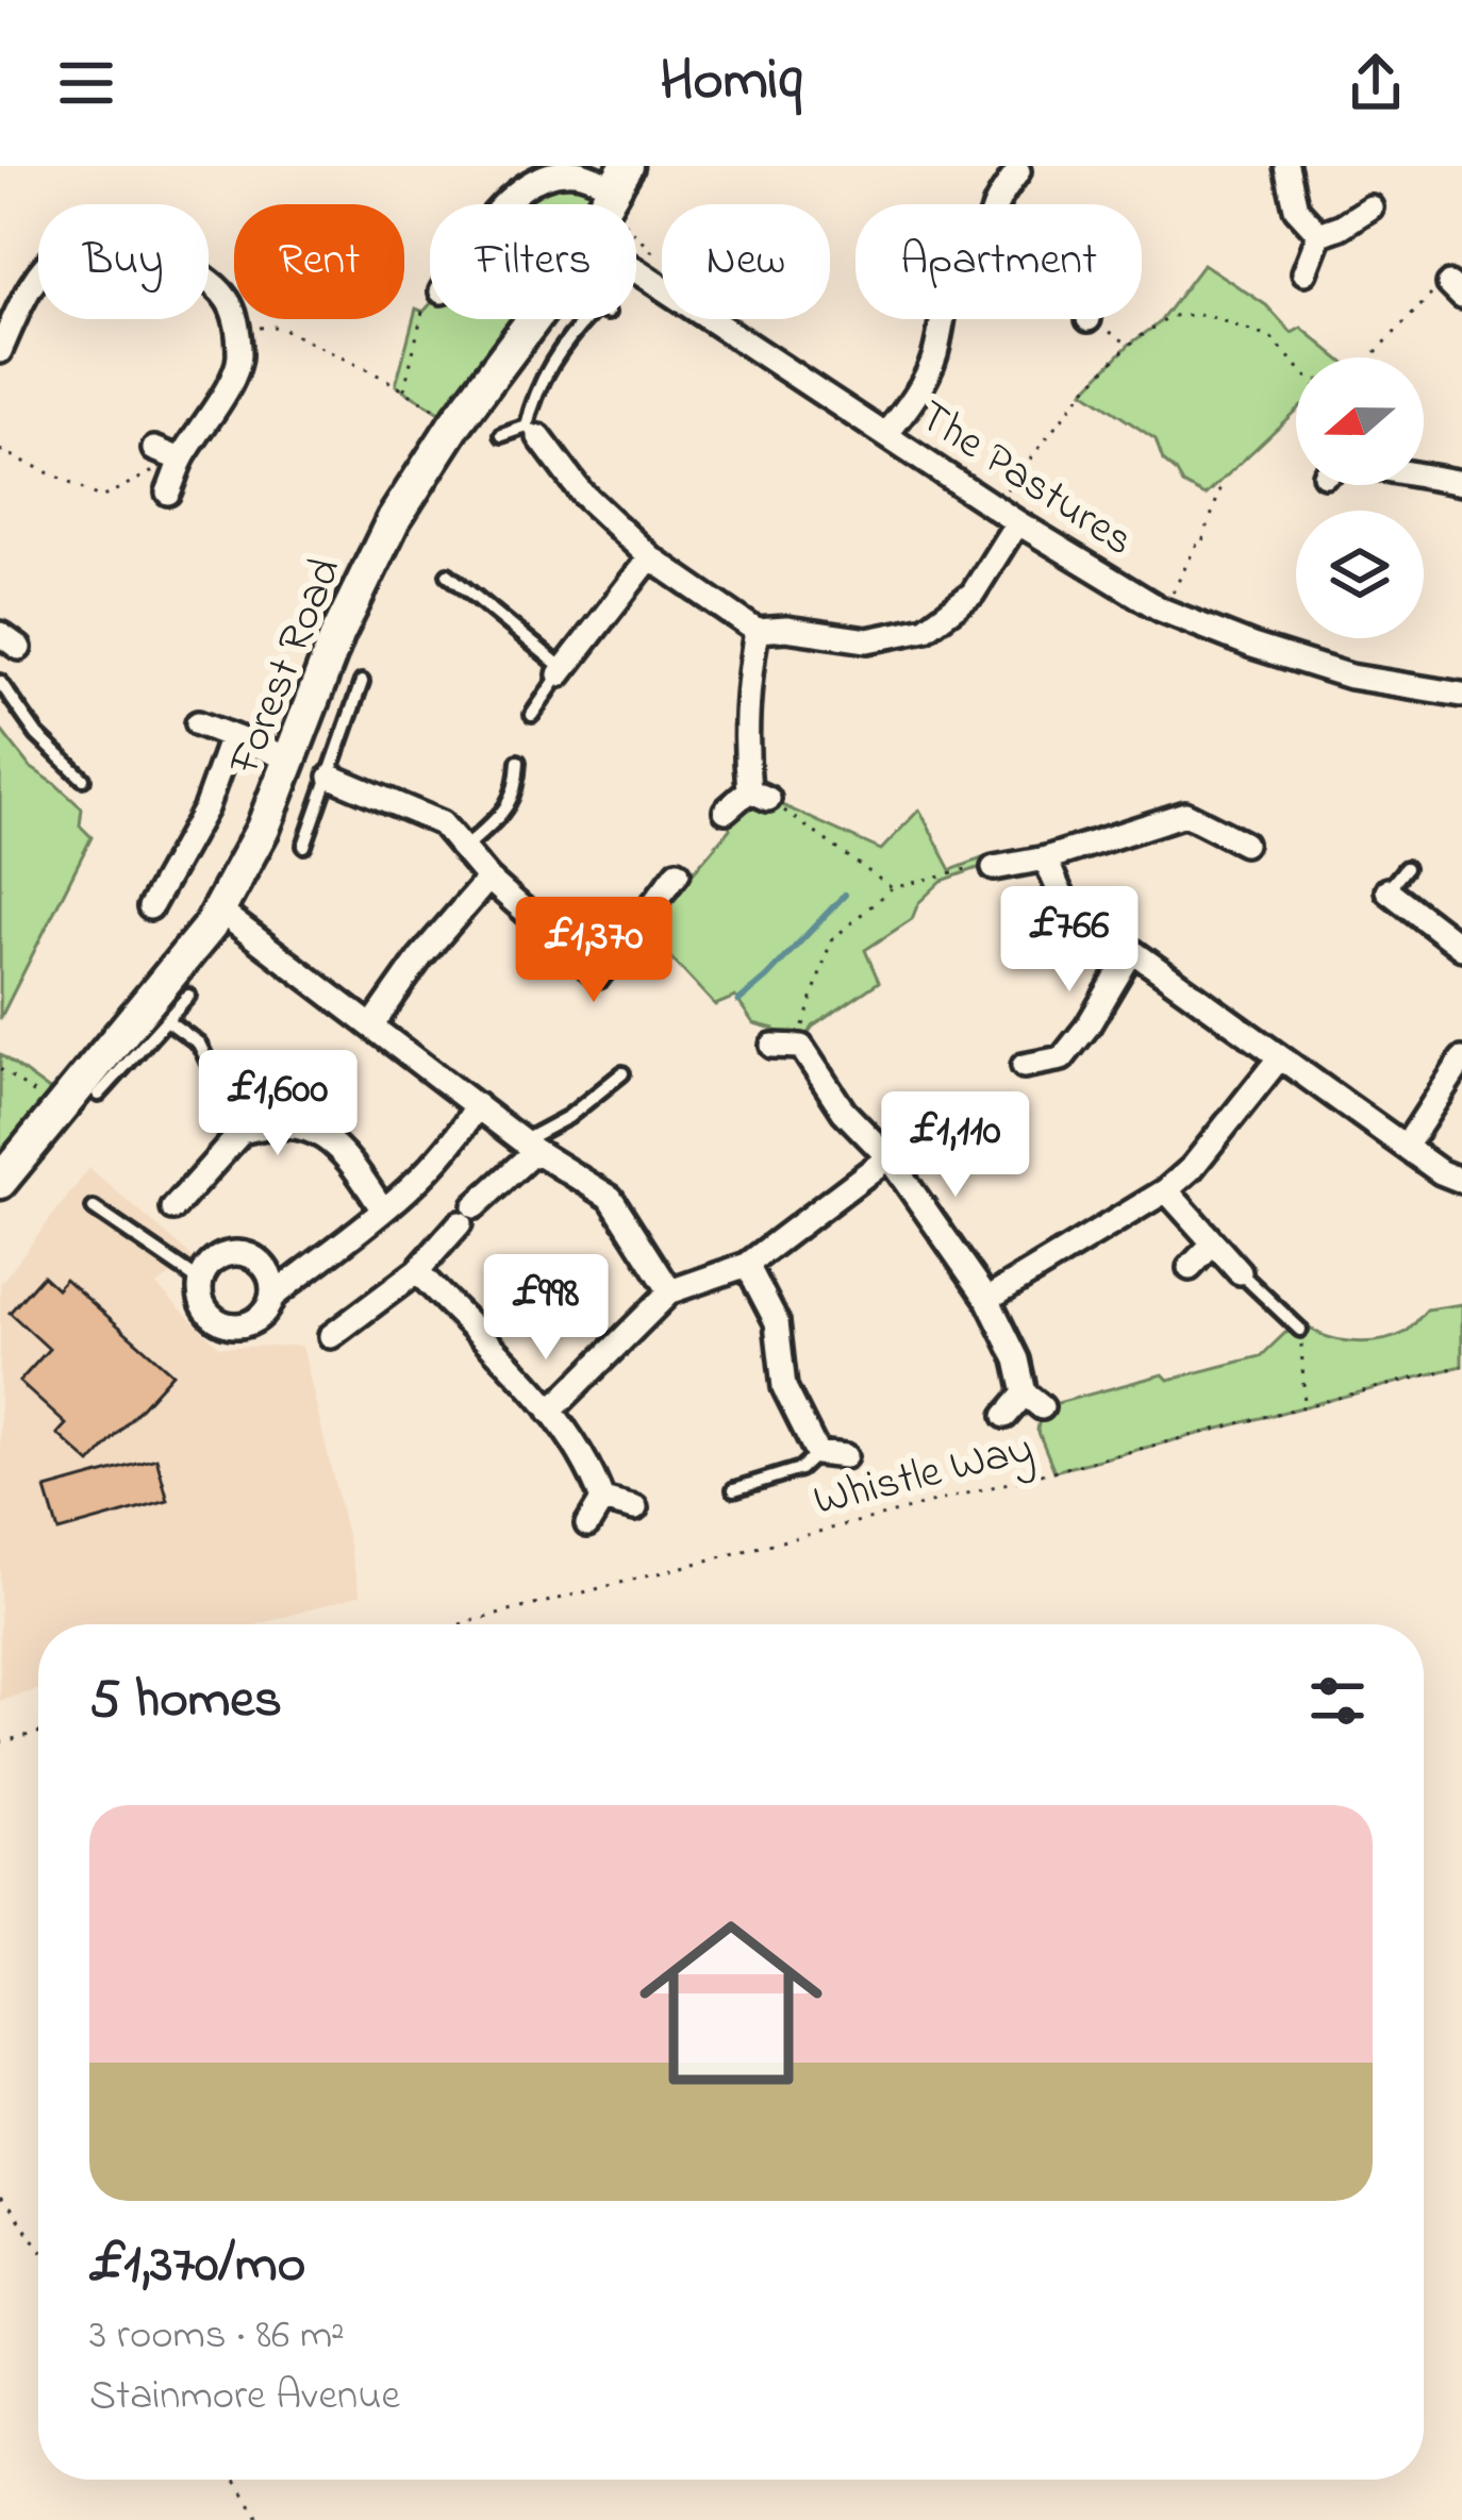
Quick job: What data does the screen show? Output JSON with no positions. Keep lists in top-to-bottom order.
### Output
{
  "streets": {
    "street": ["The Pastures", "Forest Road"],
    "path": ["Whistle Way"]
  },
  "north": "left",
  "page": {
    "header": "Homiq",
    "chip": [
      "Buy",
      "Rent",
      "Filters",
      "New",
      "Apartment"
    ],
    "price": [
      "£766",
      "£1,370",
      "£1,600",
      "£1,110",
      "£998"
    ],
    "heading": "5 homes",
    "list": [
      {
        "name": "£1,370/mo",
        "note": "3 rooms · 86 m² · Stainmore Avenue"
      }
    ]
  }
}
